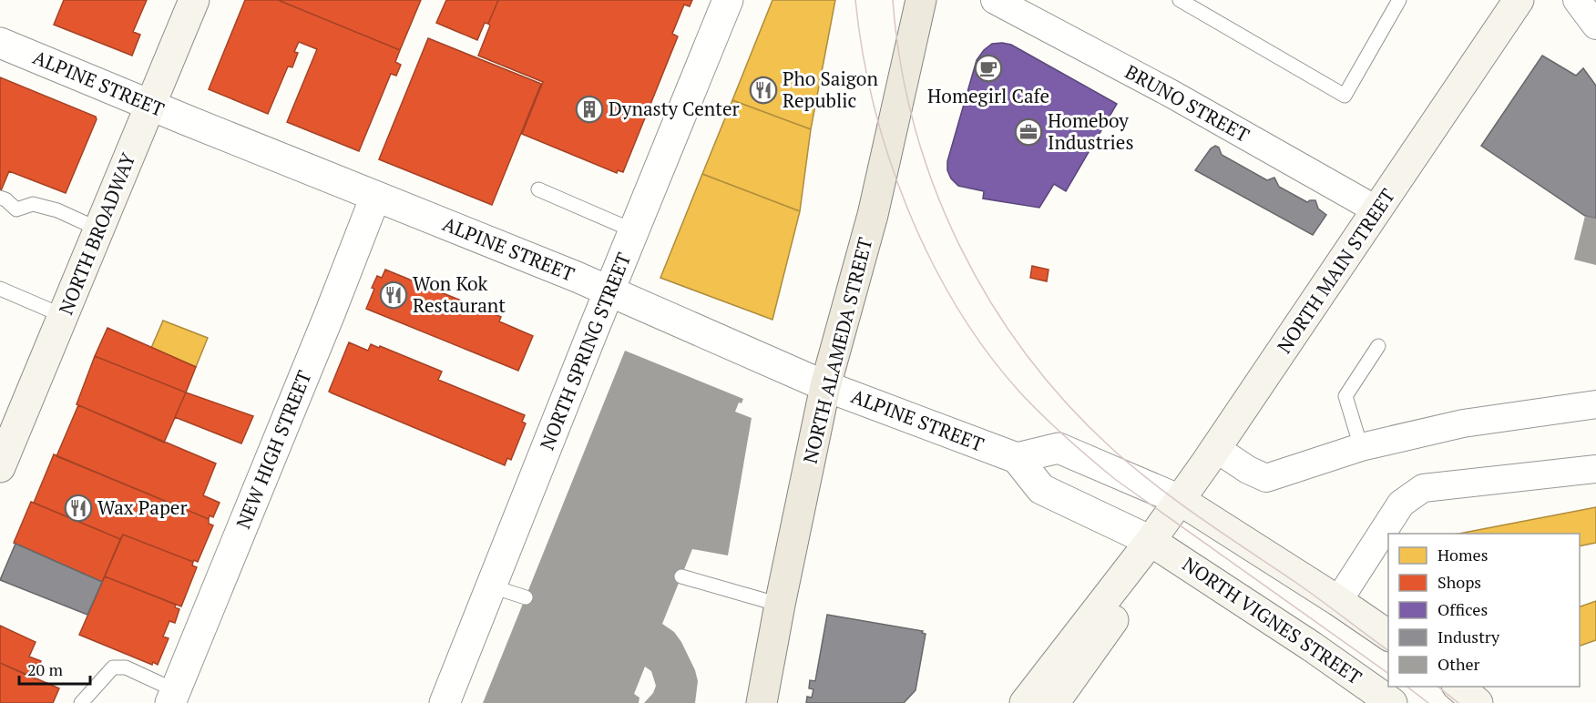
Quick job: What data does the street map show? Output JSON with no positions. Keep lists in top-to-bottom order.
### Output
{
  "streets": {
    "main road": [
      "NORTH BROADWAY",
      "NORTH MAIN STREET",
      "NORTH ALAMEDA STREET",
      "NORTH VIGNES STREET"
    ],
    "street": [
      "ALPINE STREET",
      "BRUNO STREET",
      "NORTH SPRING STREET",
      "NEW HIGH STREET"
    ]
  },
  "crossings": [
    ["ALPINE STREET", "NORTH BROADWAY"],
    ["ALPINE STREET", "NORTH ALAMEDA STREET"],
    ["ALPINE STREET", "NORTH SPRING STREET"],
    ["ALPINE STREET", "NEW HIGH STREET"],
    ["BRUNO STREET", "NORTH MAIN STREET"],
    ["NORTH MAIN STREET", "NORTH VIGNES STREET"]
  ],
  "places": {
    "cafe": ["Homegirl Cafe"],
    "restaurant": ["Pho Saigon Republic", "Won Kok Restaurant", "Wax Paper"],
    "building": ["Dynasty Center"],
    "office": ["Homeboy Industries"]
  },
  "legend": [
    "Homes",
    "Shops",
    "Offices",
    "Industry",
    "Other"
  ],
  "scale_bar": "20 m"
}
